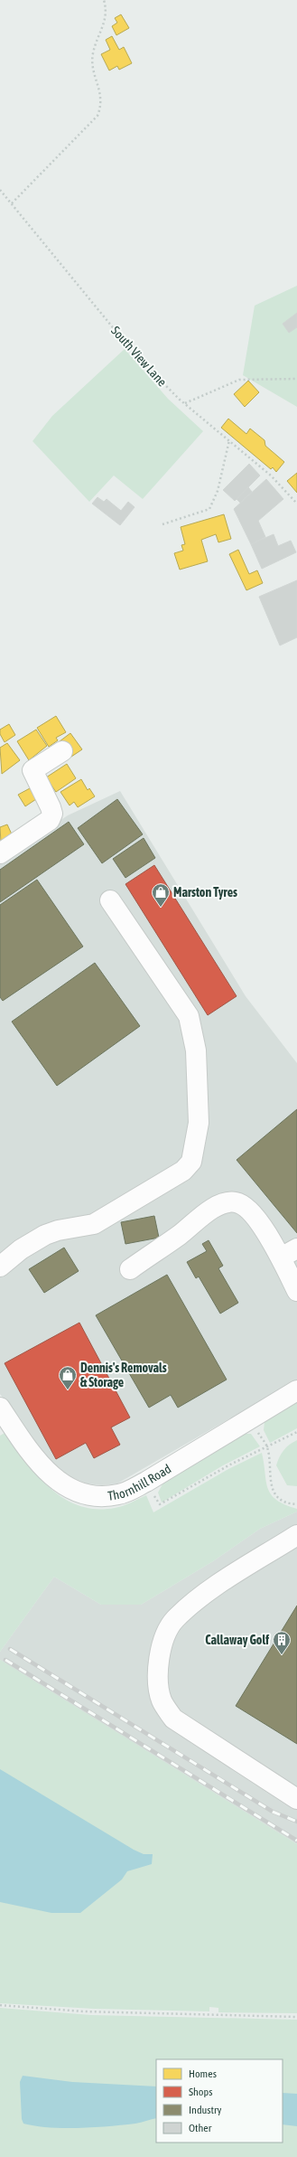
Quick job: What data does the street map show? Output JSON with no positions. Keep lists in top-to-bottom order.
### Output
{
  "streets": {
    "street": ["Thornhill Road"],
    "path": ["South View Lane"]
  },
  "places": {
    "shop": ["Marston Tyres", "Dennis's Removals & Storage"],
    "building": ["Callaway Golf"]
  },
  "legend": [
    "Homes",
    "Shops",
    "Industry",
    "Other"
  ]
}
